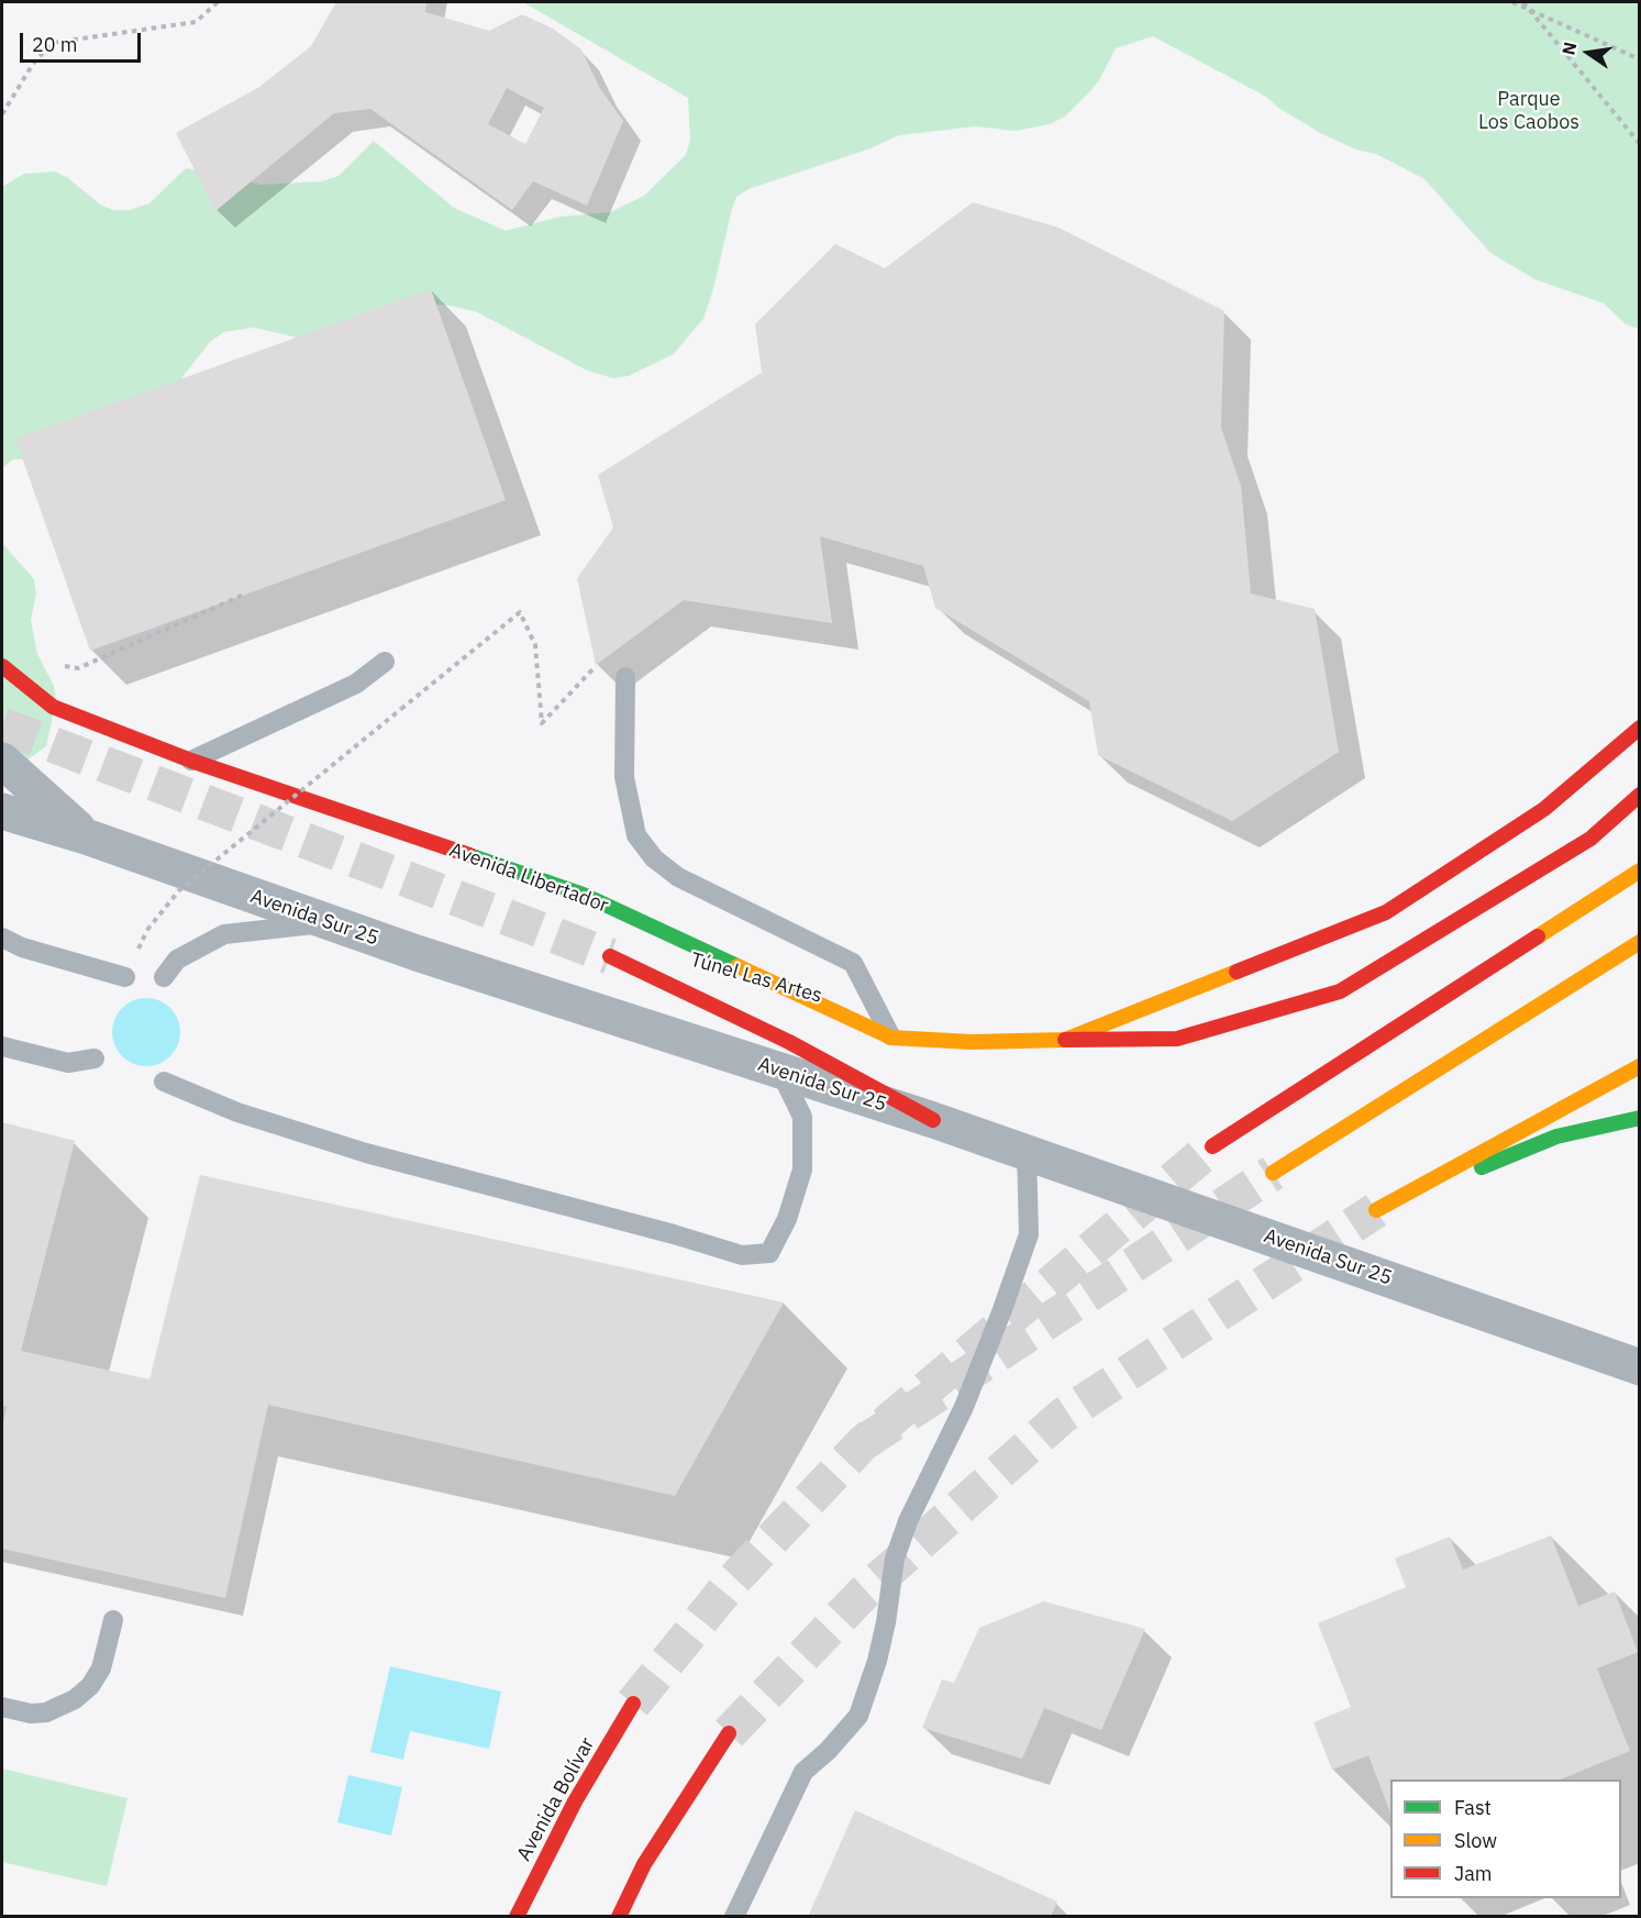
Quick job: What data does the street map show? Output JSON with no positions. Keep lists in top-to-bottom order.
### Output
{
  "streets": {
    "main road": ["Avenida Libertador", "Túnel Las Artes", "Avenida Bolívar"],
    "street": ["Avenida Sur 25"]
  },
  "crossings": [
    ["Avenida Libertador", "Túnel Las Artes"],
    ["Avenida Sur 25", "Túnel Las Artes"]
  ],
  "parks": ["Parque Los Caobos"],
  "legend": ["Fast", "Slow", "Jam"],
  "scale_bar": "20 m",
  "north": "left"
}
